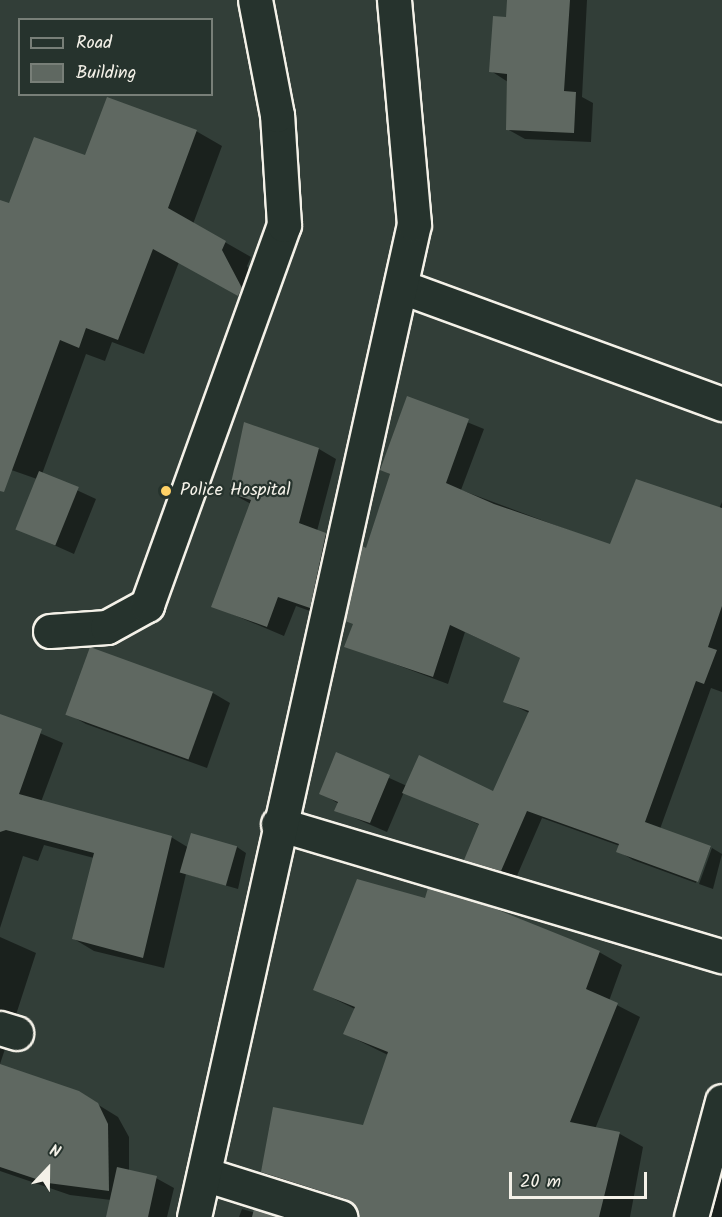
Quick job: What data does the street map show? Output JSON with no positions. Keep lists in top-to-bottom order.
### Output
{
  "places": ["Police Hospital"],
  "legend": ["Road", "Building"],
  "scale_bar": "20 m",
  "north": "top"
}
